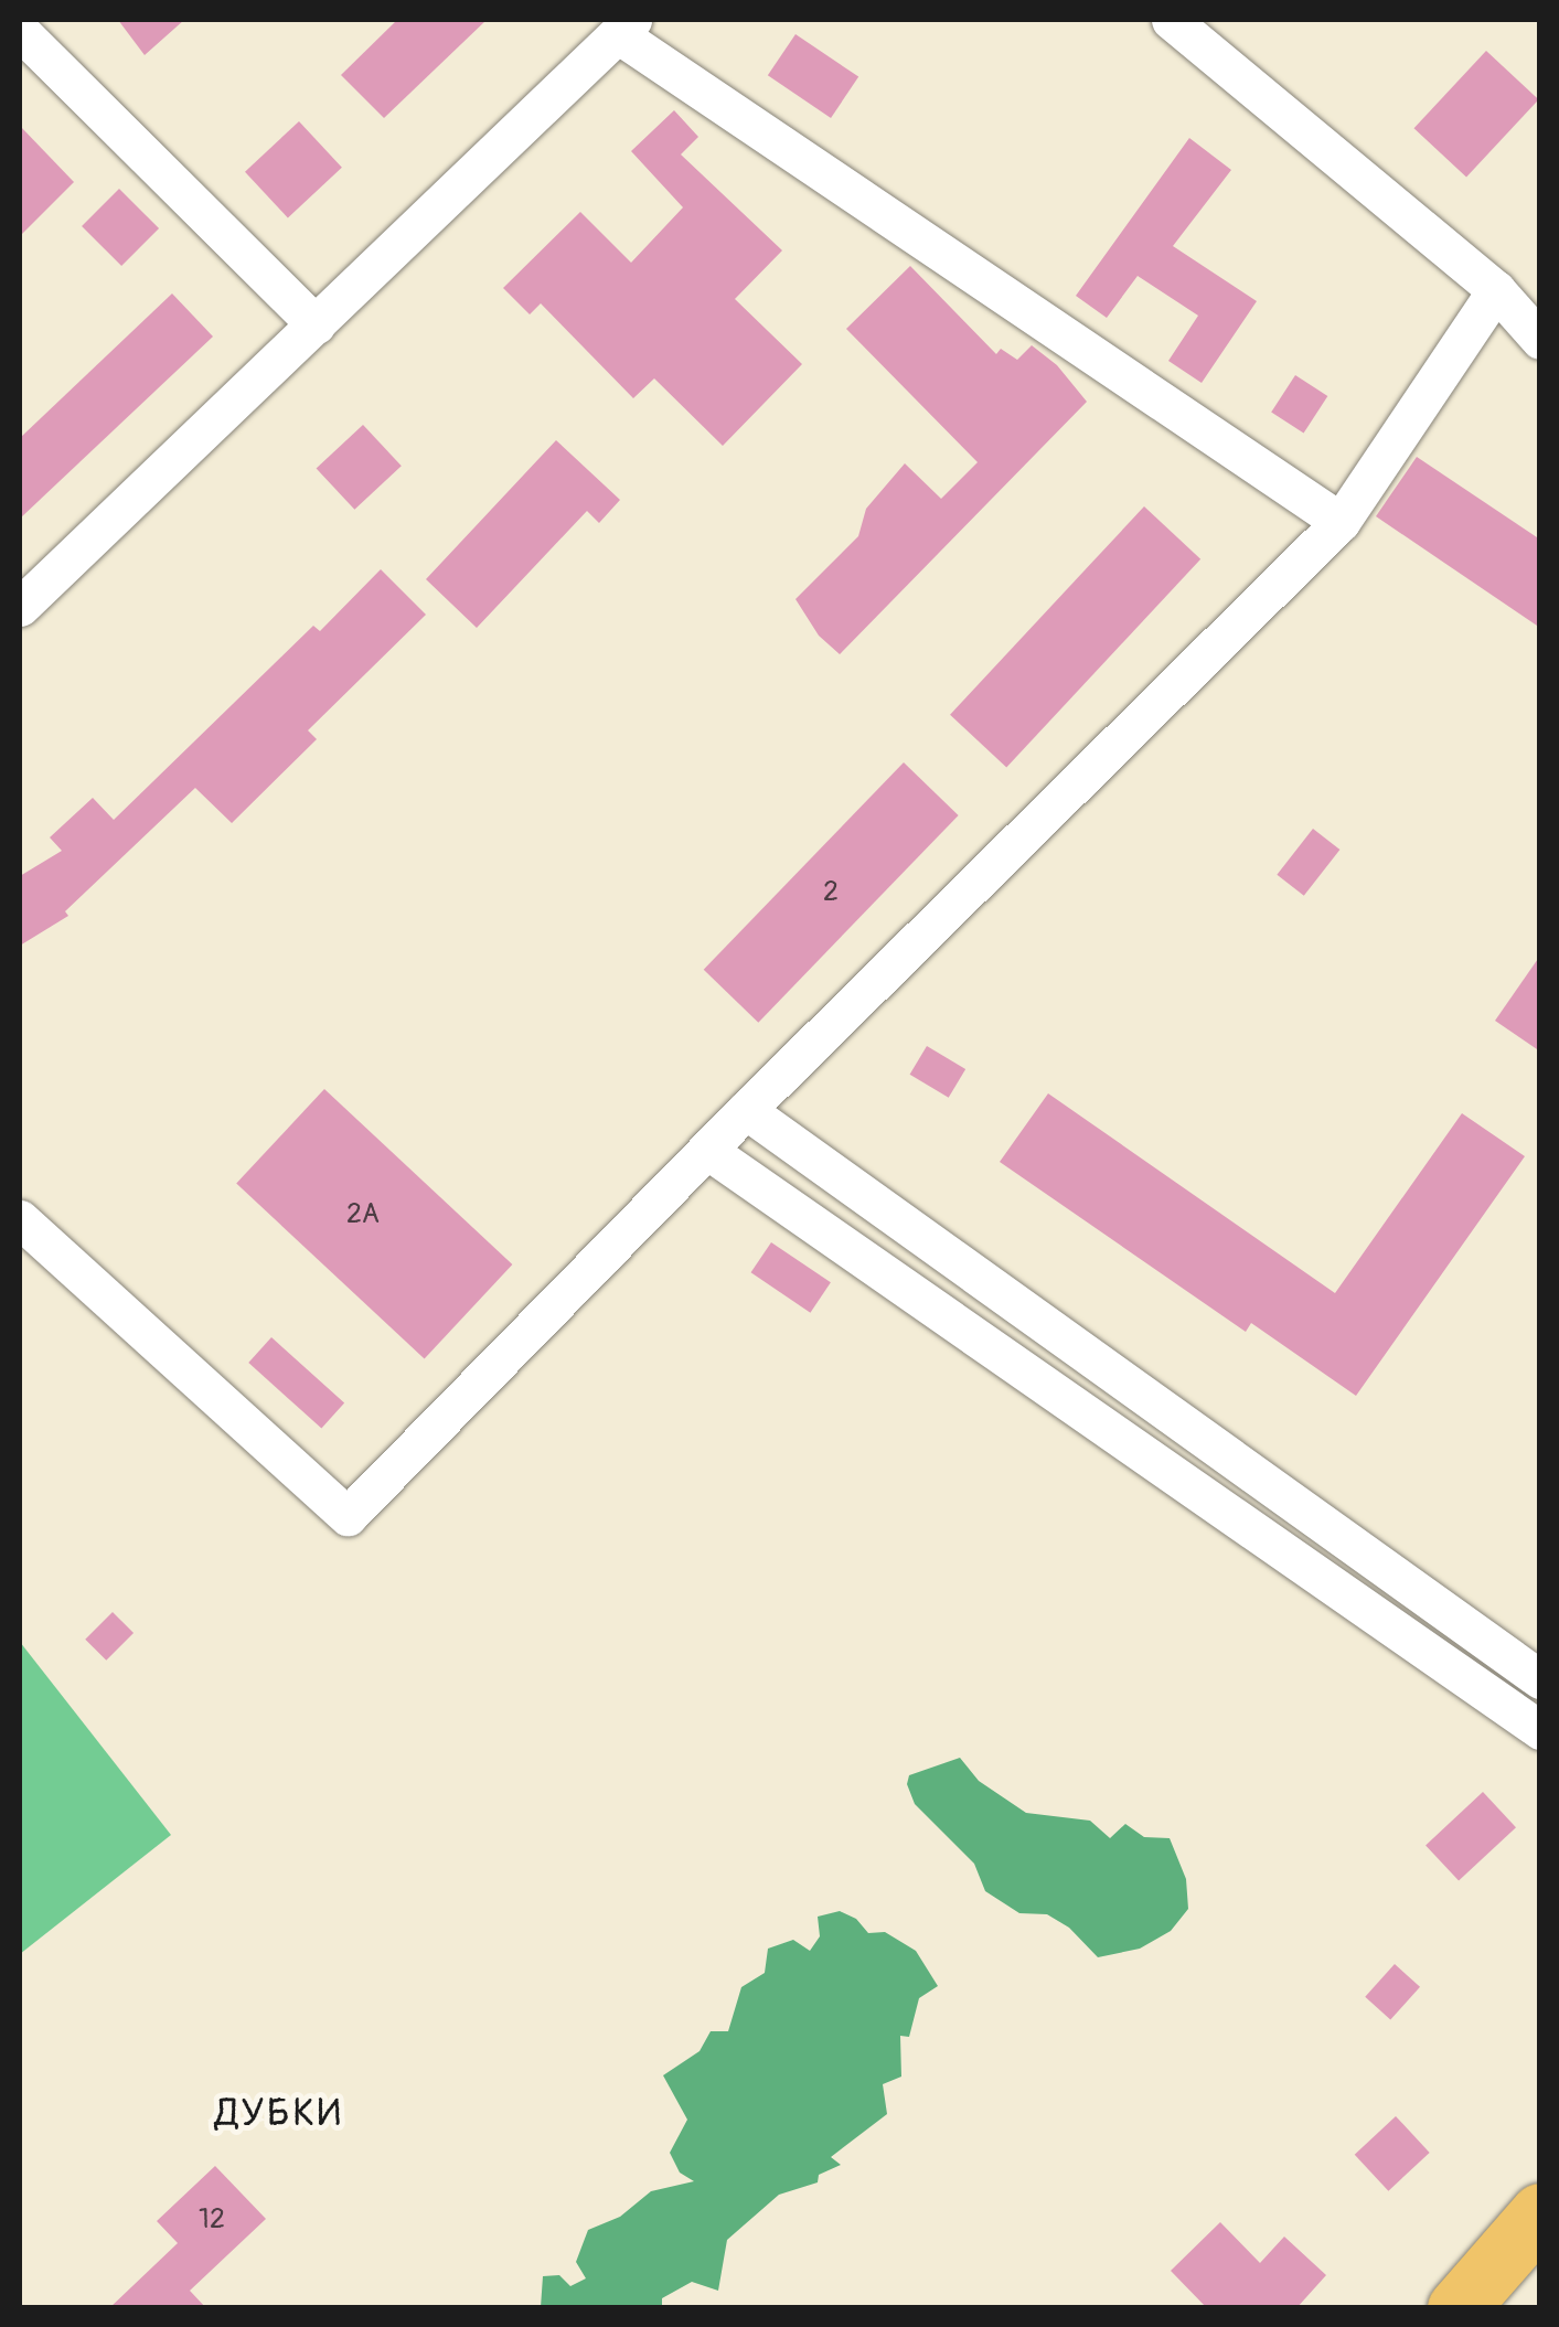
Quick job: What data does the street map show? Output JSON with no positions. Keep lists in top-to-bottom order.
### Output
{
  "districts": ["ДУБКИ"],
  "house_numbers": ["2", "2А", "12"]
}
